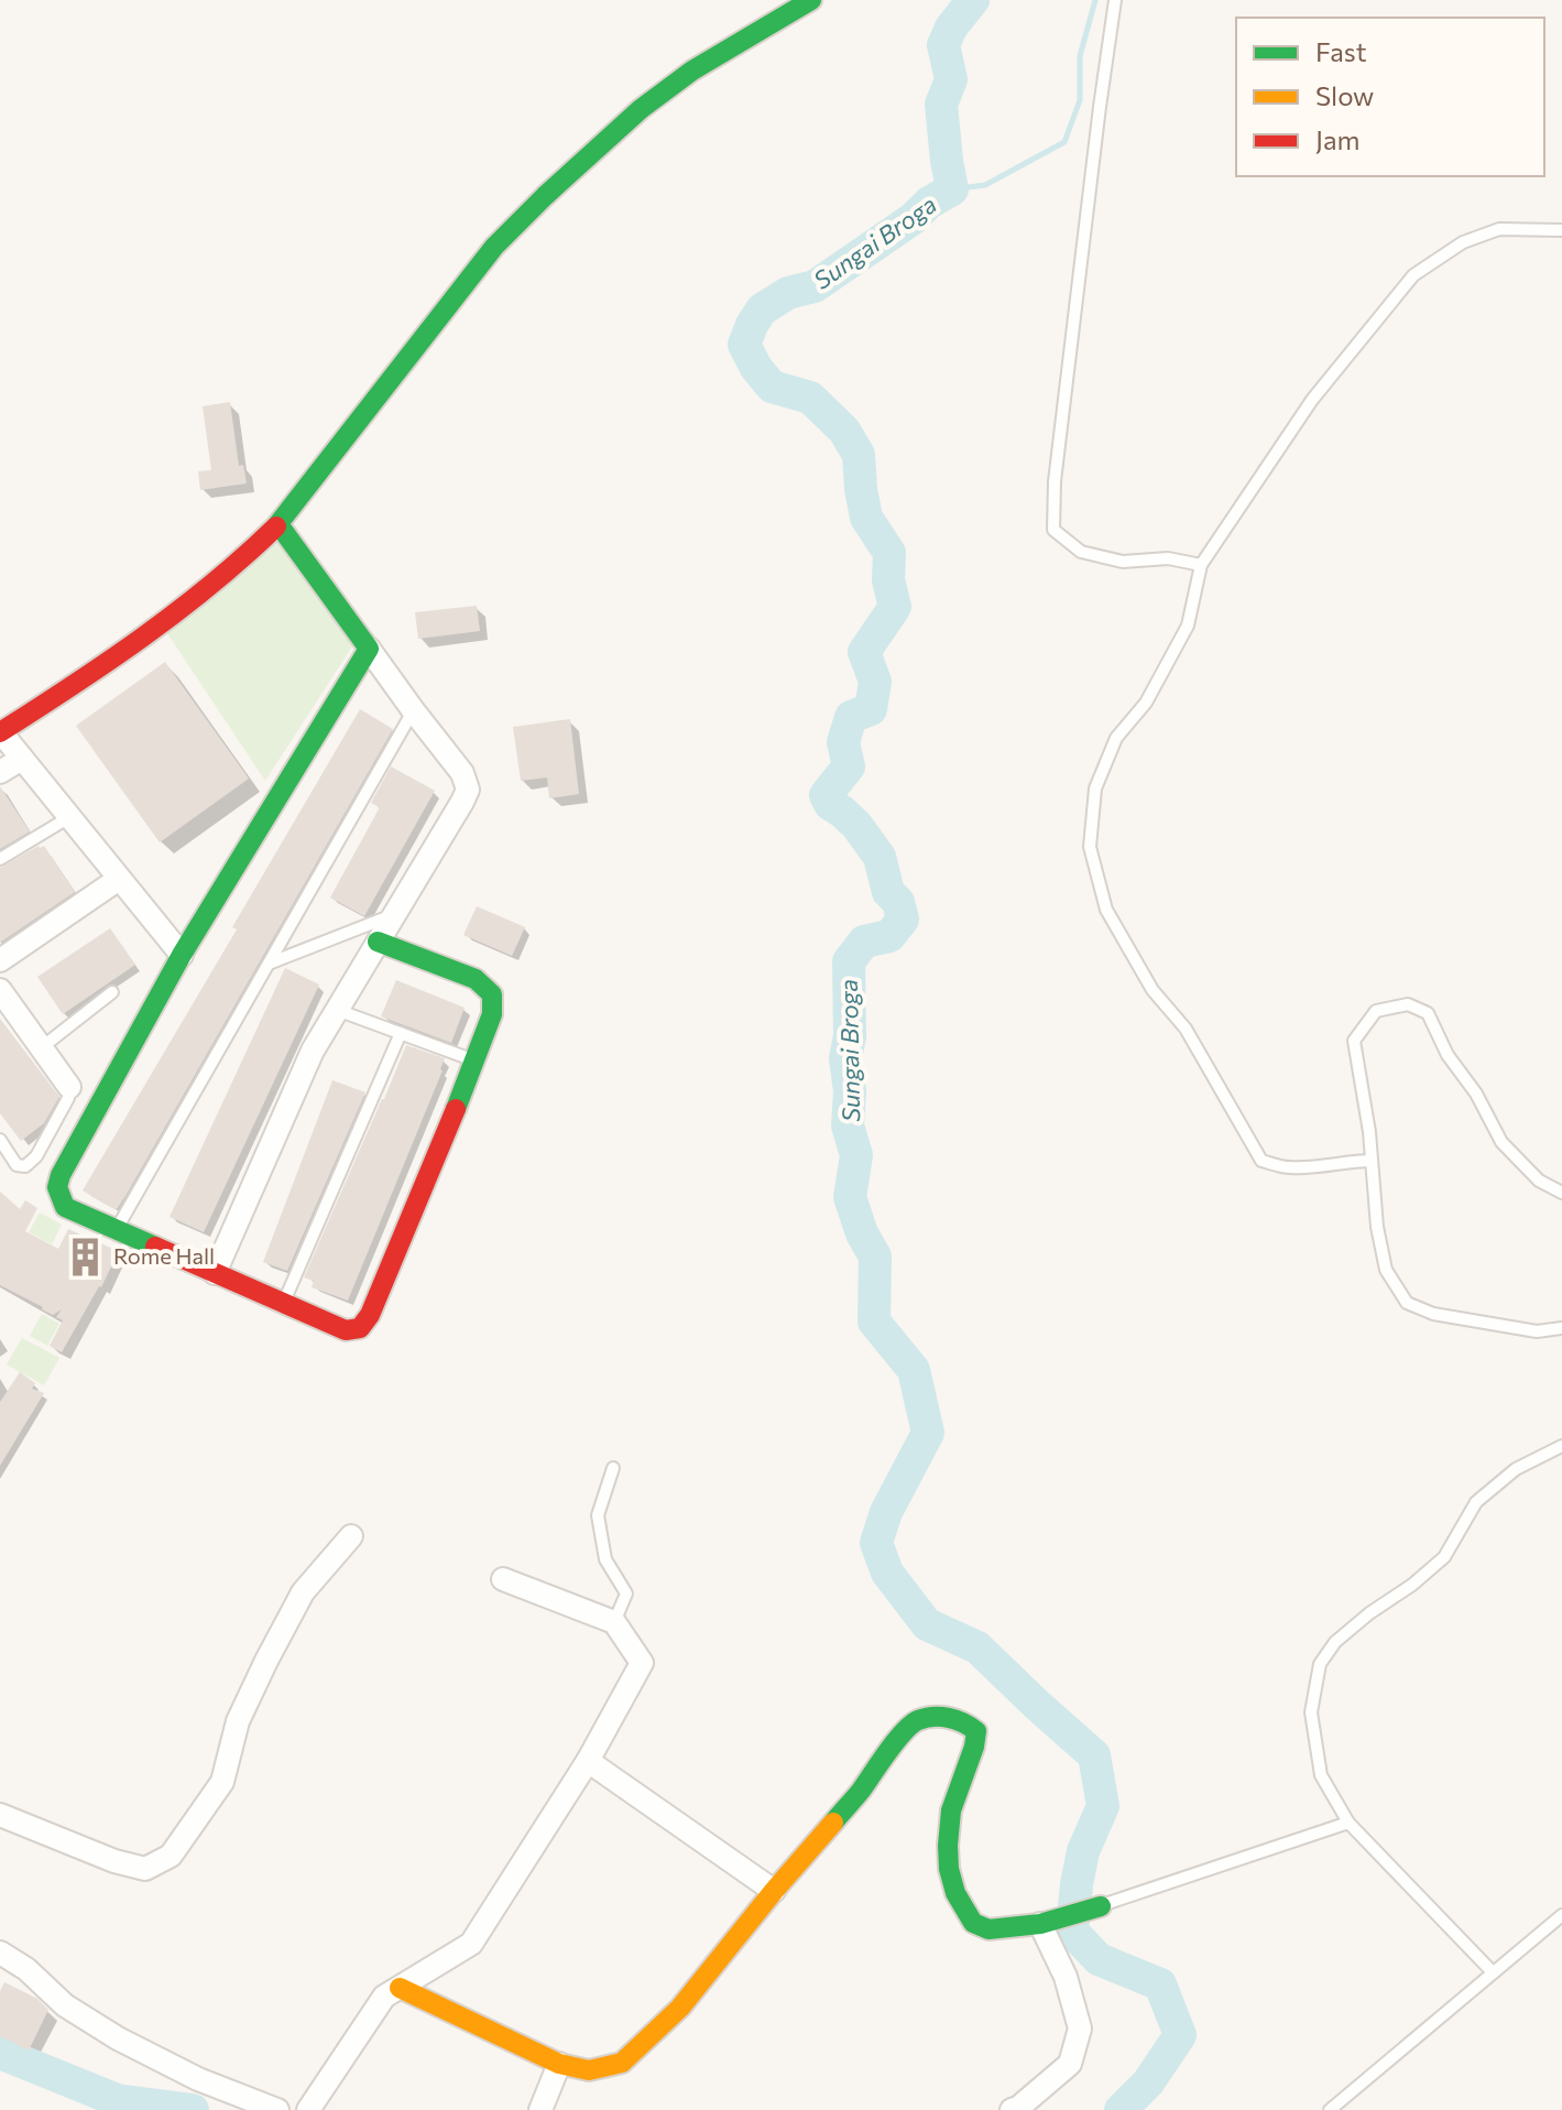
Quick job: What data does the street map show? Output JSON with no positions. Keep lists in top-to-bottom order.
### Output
{
  "water": ["Sungai Broga"],
  "places": {
    "building": ["Rome Hall"]
  },
  "legend": ["Fast", "Slow", "Jam"]
}
